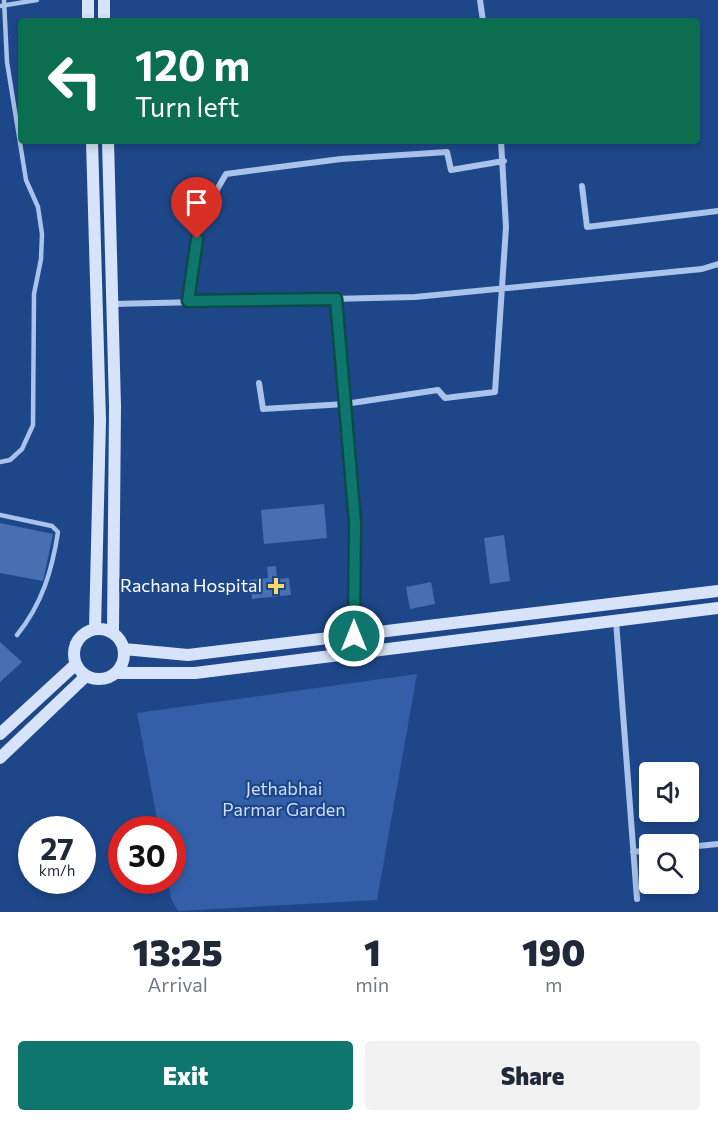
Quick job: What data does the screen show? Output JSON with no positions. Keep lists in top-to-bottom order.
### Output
{
  "parks": ["Jethabhai Parmar Garden"],
  "places": {
    "health": ["Rachana Hospital"]
  },
  "page": {
    "turn": ["120 m", "Turn left"],
    "speed": "27 km/h",
    "limit": "30",
    "eta": [
      "13:25",
      "Arrival",
      "1",
      "min",
      "190",
      "m"
    ],
    "buttons": ["Exit", "Share"]
  }
}
